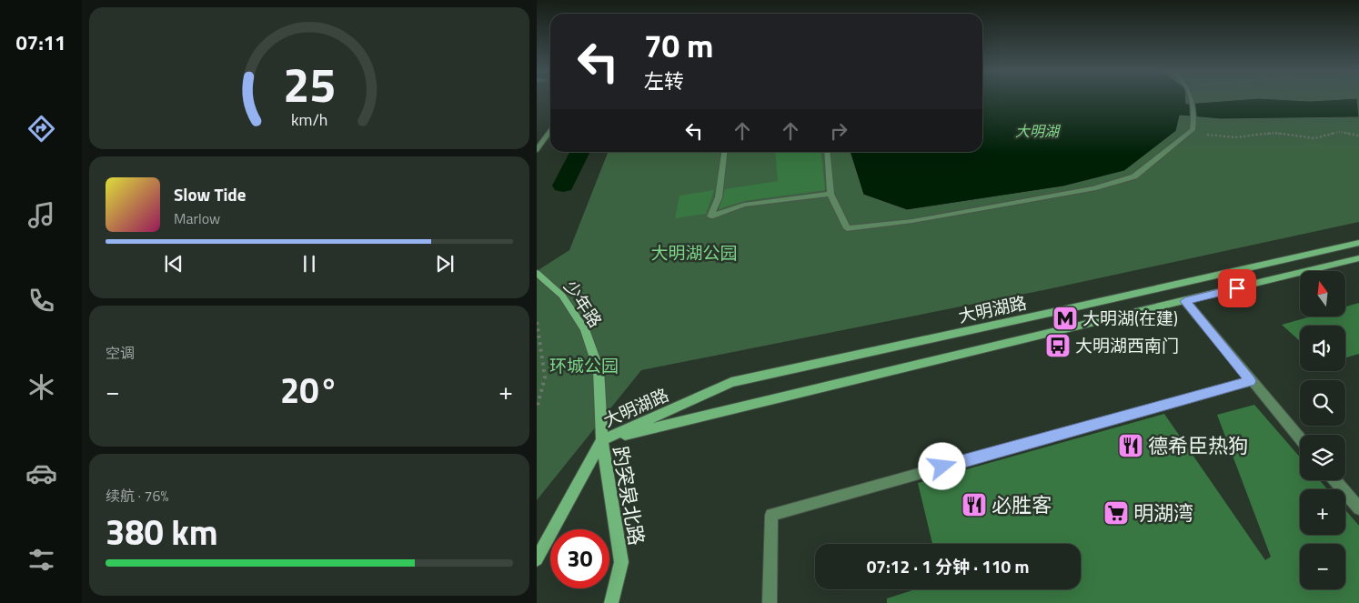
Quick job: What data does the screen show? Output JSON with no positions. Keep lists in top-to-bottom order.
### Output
{
  "streets": {
    "main road": ["少年路", "大明湖路", "趵突泉北路"]
  },
  "crossings": [
    ["少年路", "大明湖路"],
    ["少年路", "趵突泉北路"],
    ["大明湖路", "趵突泉北路"]
  ],
  "water": ["大明湖"],
  "parks": ["大明湖公园", "环城公园"],
  "places": {
    "metro station": ["大明湖(在建)"],
    "bus stop": ["大明湖西南门"],
    "restaurant": ["德希臣热狗", "必胜客"],
    "supermarket": ["明湖湾"]
  },
  "north": "top",
  "page": {
    "tabs": "07:11",
    "turn": ["70 m", "左转"],
    "song": ["Slow Tide", "Marlow"],
    "map_buttons": ["+", "−"],
    "tile": [
      "空调",
      ["续航 · 76%", "380 km"]
    ],
    "heat": ["−", "20°", "+"],
    "limit": "30",
    "trip": "07:12 · 1 分钟 · 110 m",
    "gauge": ["25", "km/h"]
  }
}
